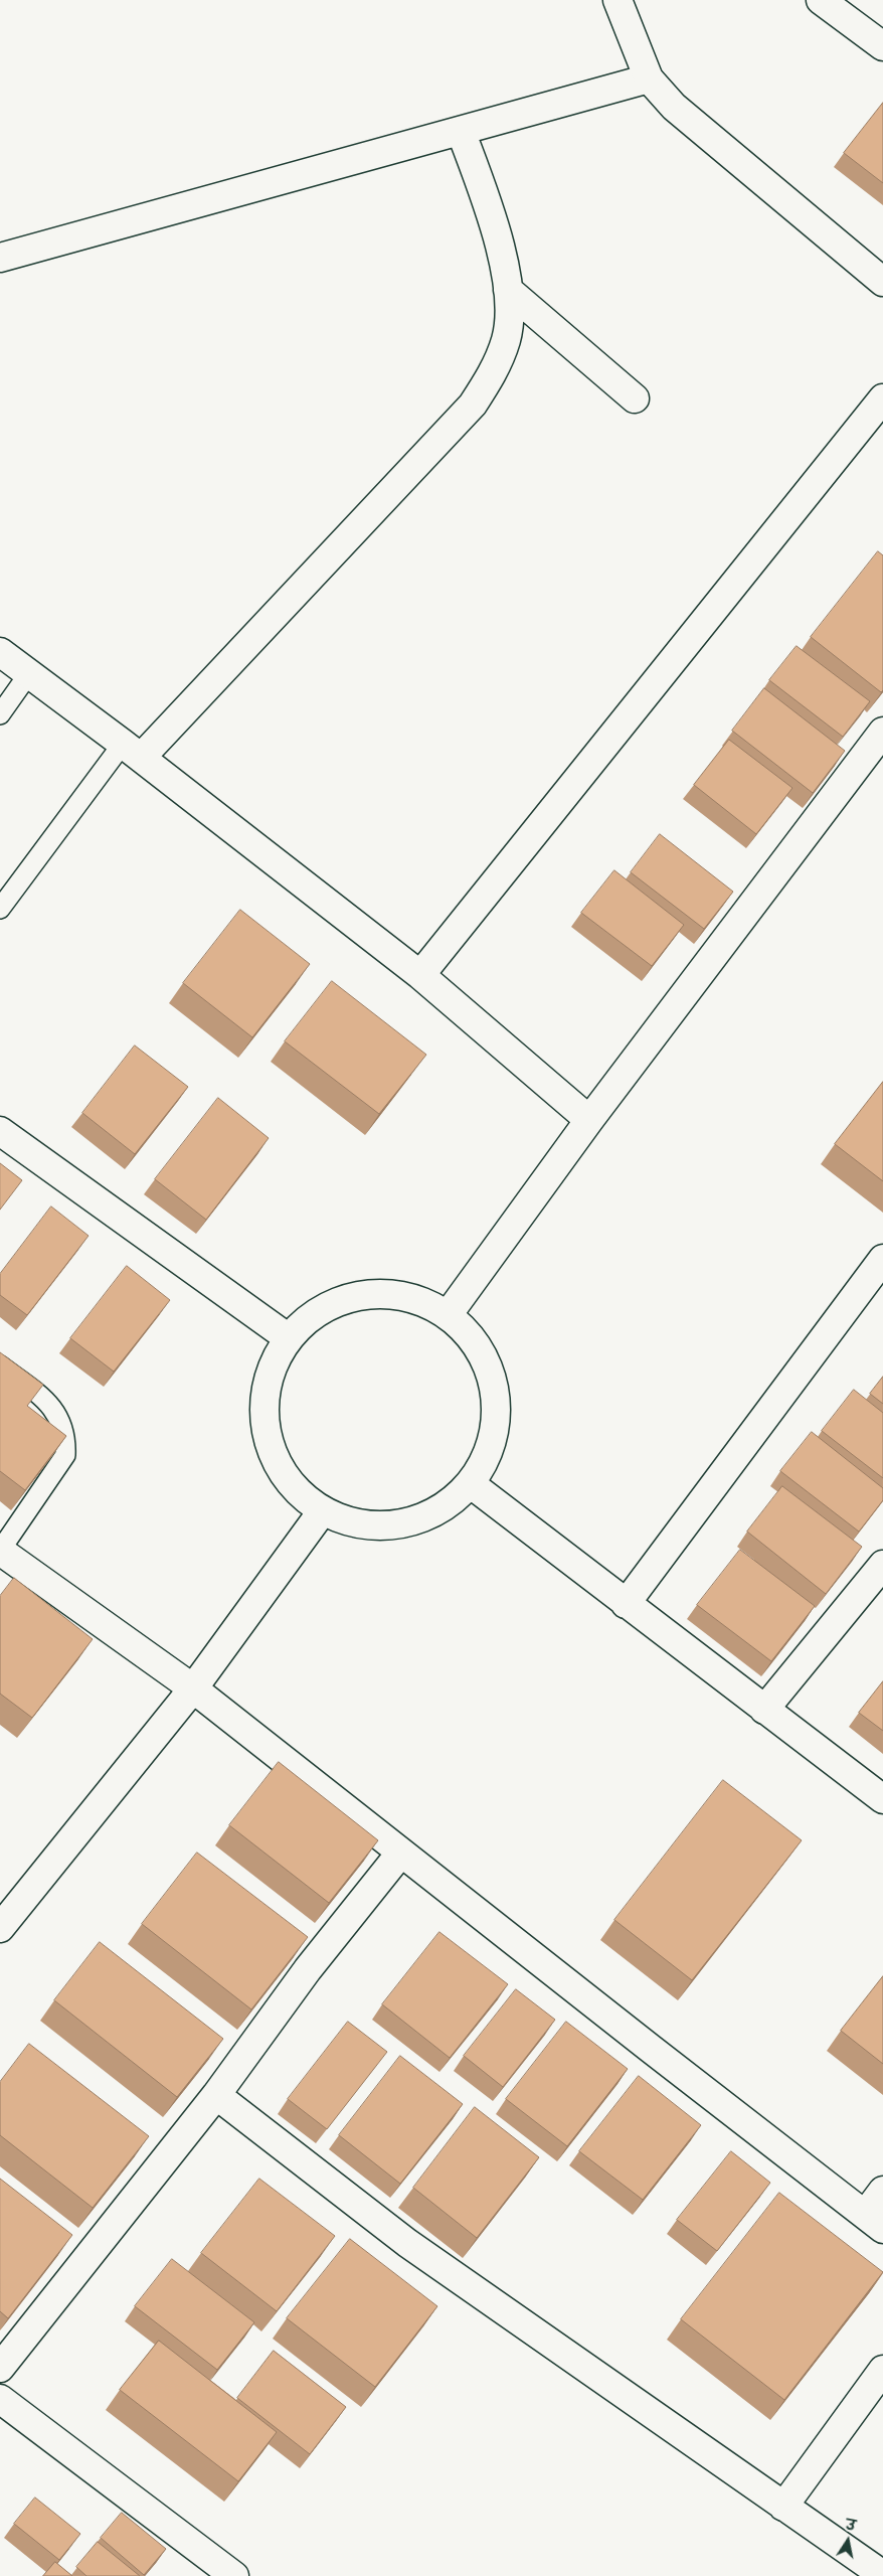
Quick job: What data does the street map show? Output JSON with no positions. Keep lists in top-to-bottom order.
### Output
{
  "north": "top"
}
